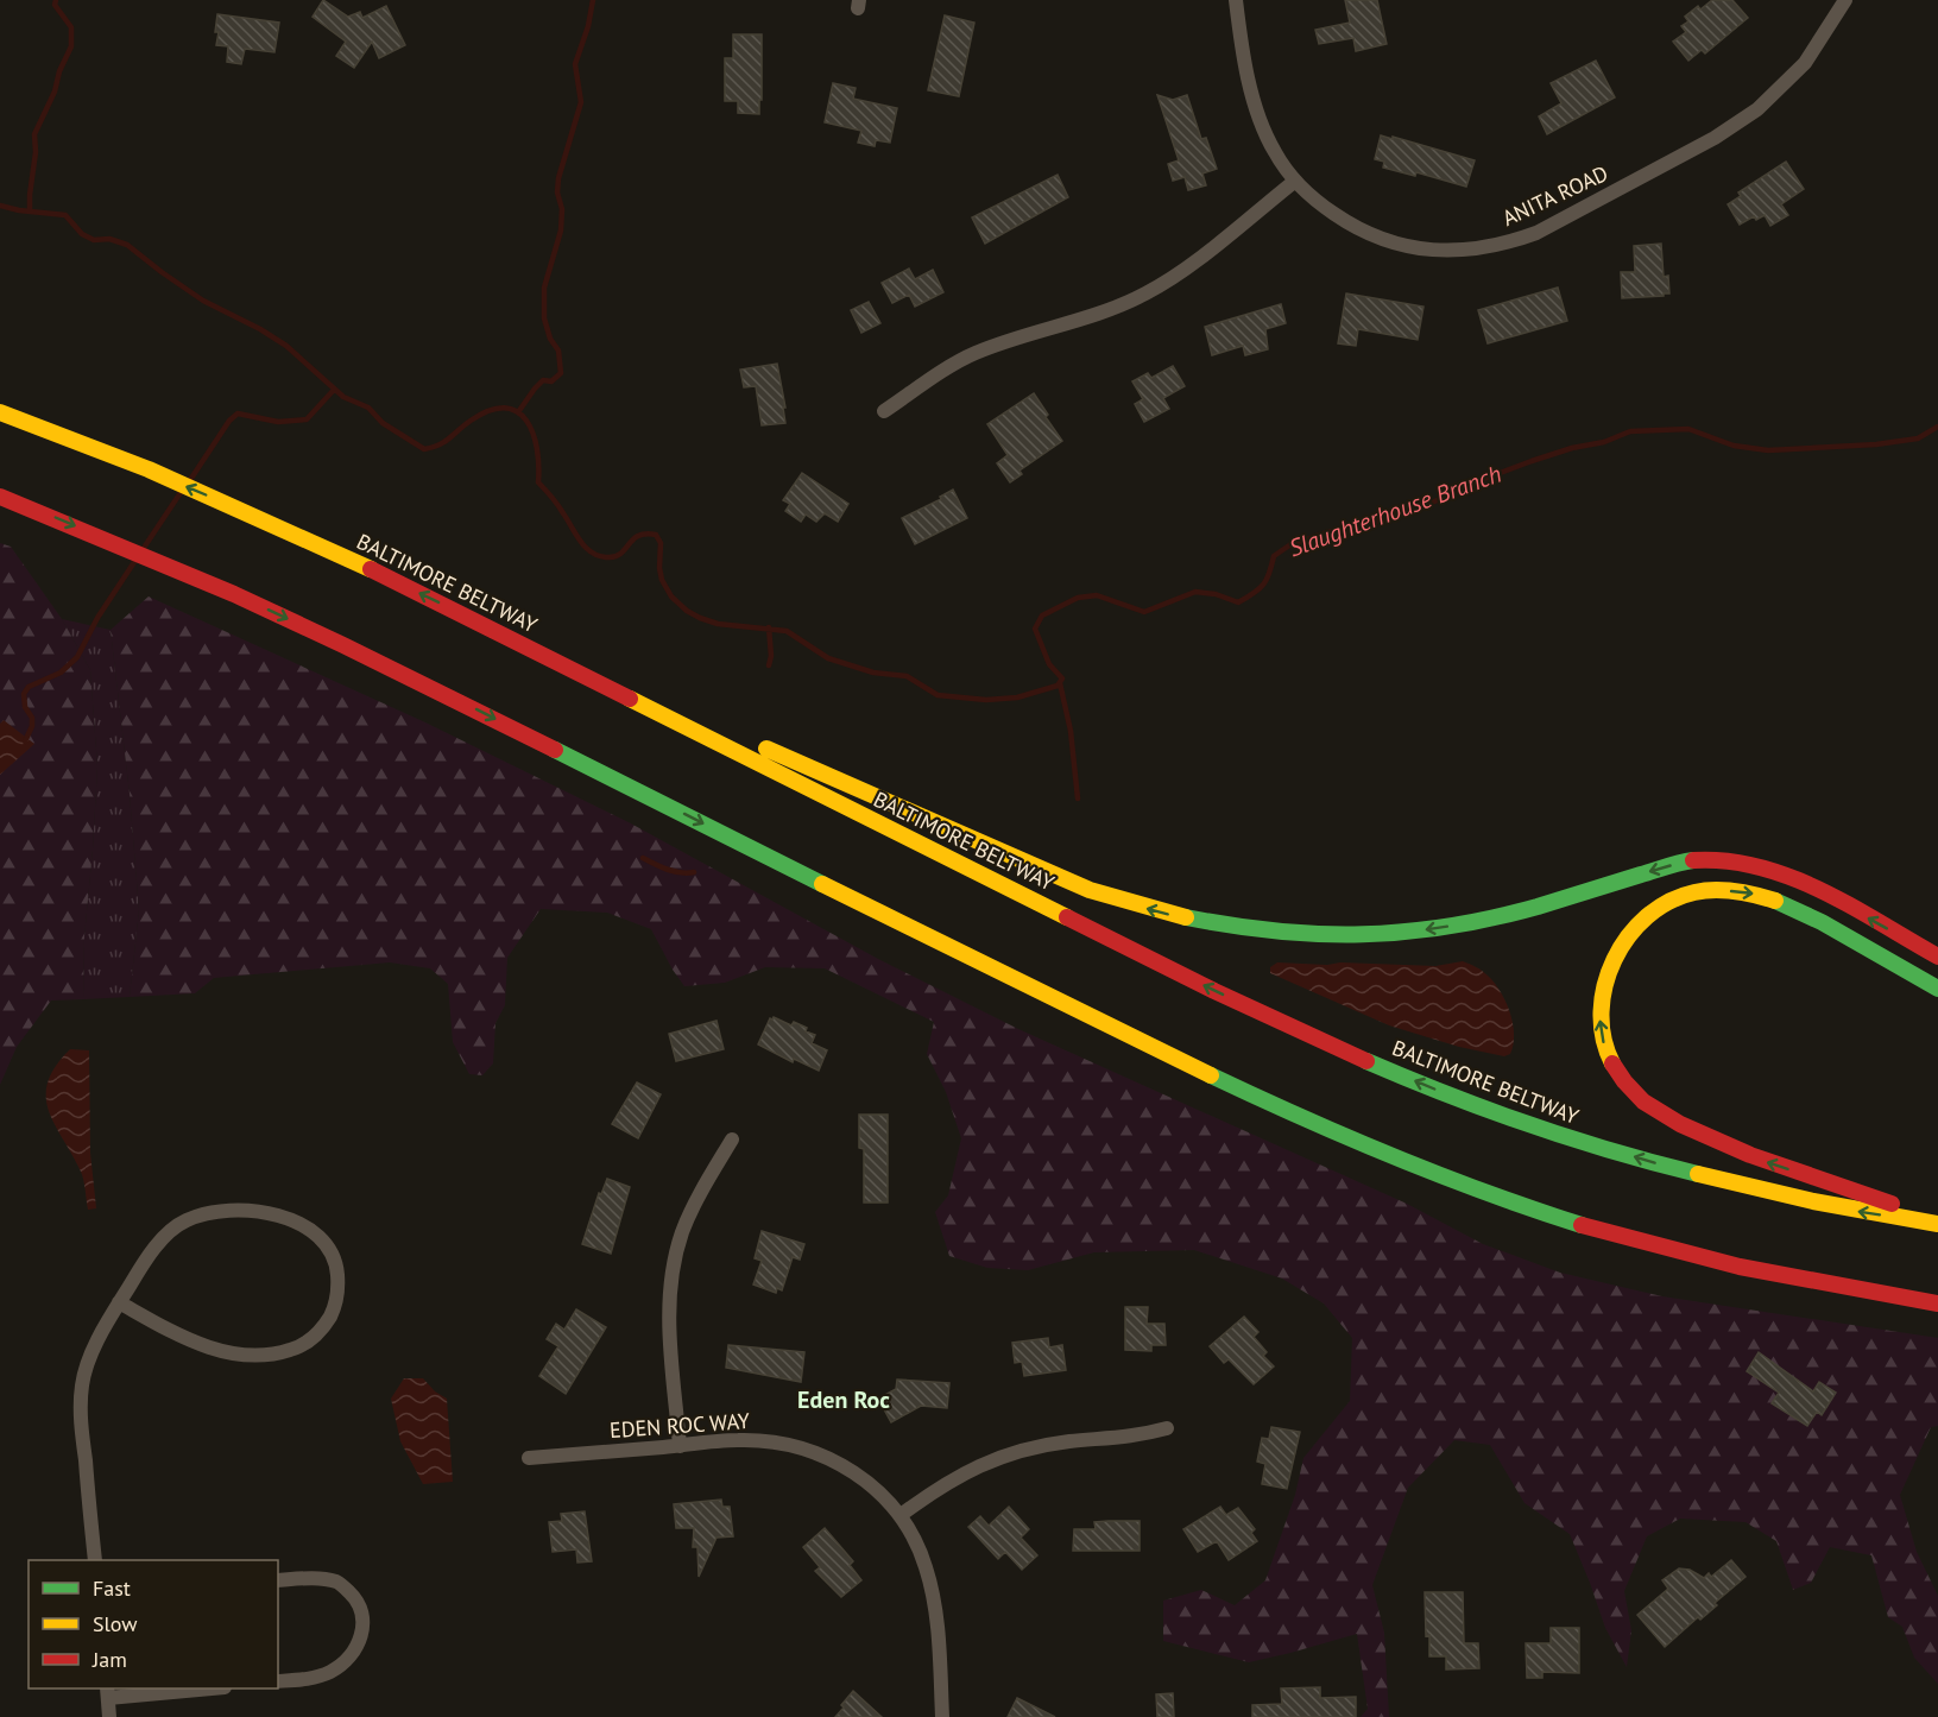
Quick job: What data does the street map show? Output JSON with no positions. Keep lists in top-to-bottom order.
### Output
{
  "streets": {
    "highway": ["BALTIMORE BELTWAY"],
    "street": ["ANITA ROAD", "EDEN ROC WAY"]
  },
  "districts": ["Eden Roc"],
  "water": ["Slaughterhouse Branch"],
  "legend": ["Fast", "Slow", "Jam"]
}
